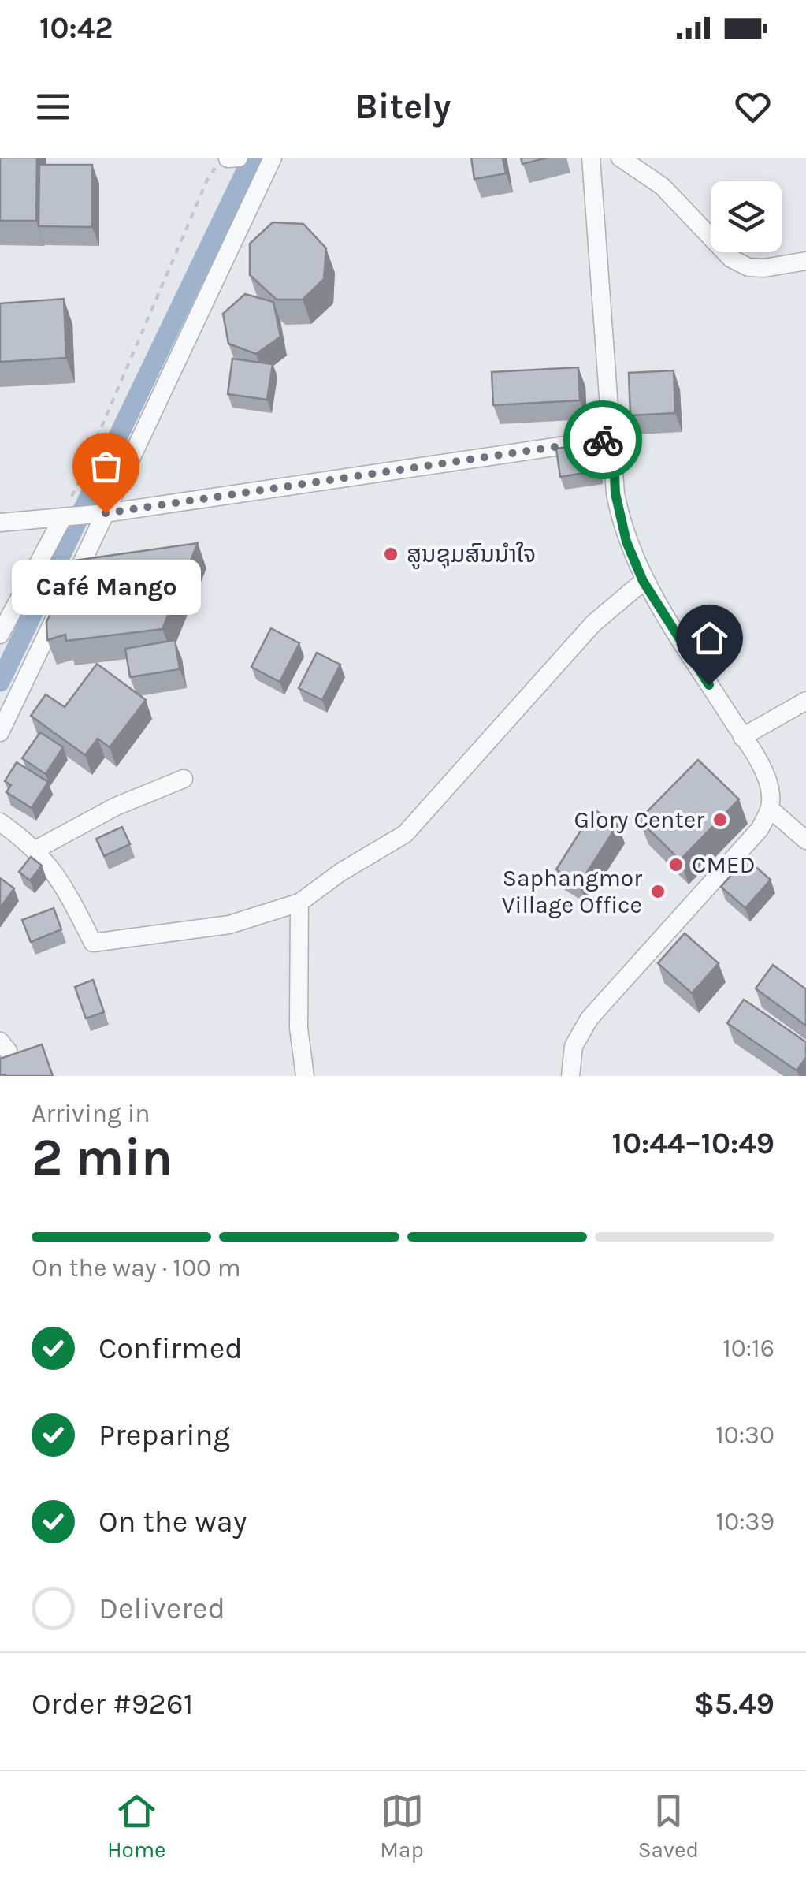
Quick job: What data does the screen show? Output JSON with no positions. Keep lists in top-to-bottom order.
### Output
{
  "places": [
    "Café Mango",
    "ສູນຊຸມສົນນຳໃຈ",
    "Glory Center",
    "CMED",
    "Saphangmor Village Office"
  ],
  "page": {
    "status": "10:42",
    "header": "Bitely",
    "bubble": "Café Mango",
    "heading": ["2 min", "Arriving in", "10:44–10:49"],
    "panel": ["Order #9261", "$5.49"],
    "bar": "On the way · 100 m",
    "list": [
      ["Confirmed", "10:16"],
      ["Preparing", "10:30"],
      ["On the way", "10:39"],
      "Delivered"
    ],
    "tabs": ["Home", "Map", "Saved"]
  }
}
